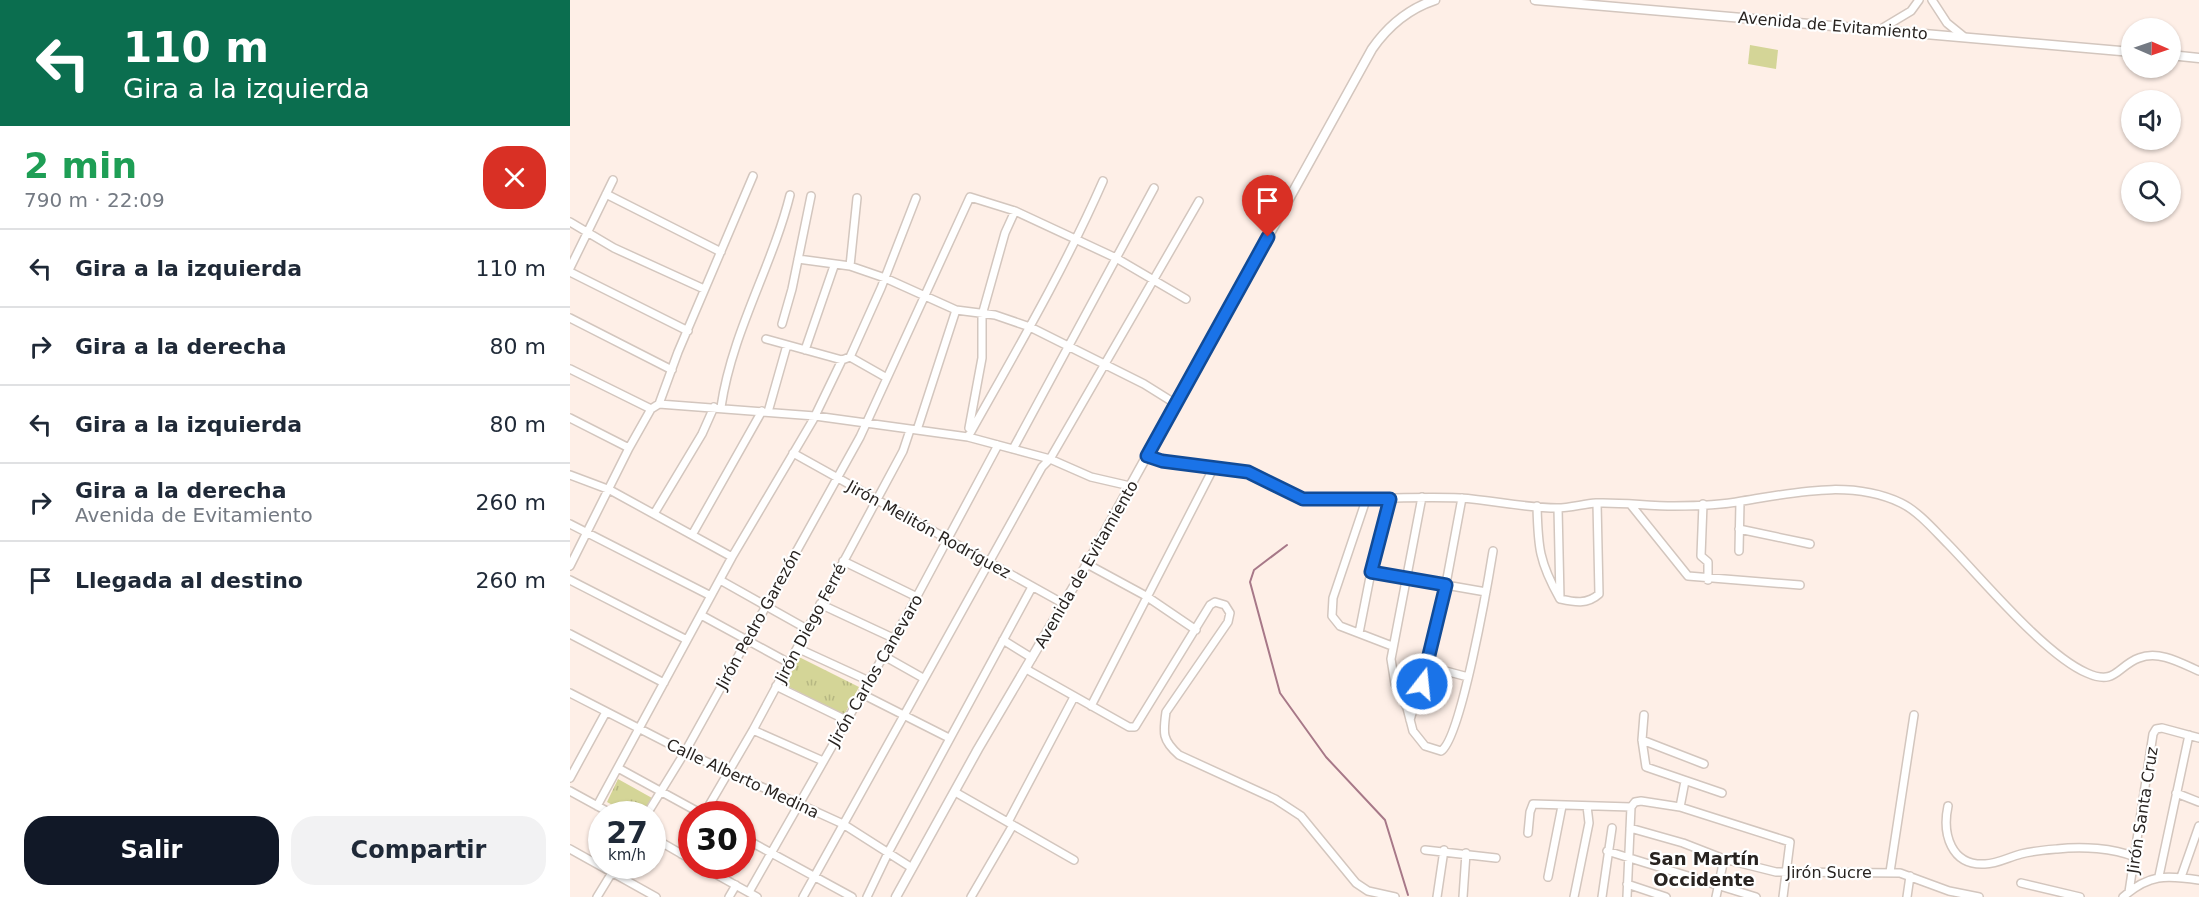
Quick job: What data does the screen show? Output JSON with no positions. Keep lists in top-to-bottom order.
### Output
{
  "streets": {
    "street": [
      "Avenida de Evitamiento",
      "Jirón Melitón Rodríguez",
      "Jirón Pedro Garezón",
      "Jirón Diego Ferré",
      "Jirón Carlos Canevaro",
      "Calle Alberto Medina",
      "Jirón Santa Cruz",
      "Jirón Sucre"
    ]
  },
  "crossings": [
    ["Avenida de Evitamiento", "Jirón Melitón Rodríguez"],
    ["Avenida de Evitamiento", "Calle Alberto Medina"],
    ["Jirón Melitón Rodríguez", "Jirón Pedro Garezón"],
    ["Jirón Melitón Rodríguez", "Jirón Diego Ferré"],
    ["Jirón Melitón Rodríguez", "Jirón Carlos Canevaro"],
    ["Jirón Pedro Garezón", "Calle Alberto Medina"],
    ["Jirón Diego Ferré", "Calle Alberto Medina"],
    ["Jirón Carlos Canevaro", "Calle Alberto Medina"]
  ],
  "districts": ["San Martín Occidente"],
  "north": "right",
  "page": {
    "turn": ["110 m", "Gira a la izquierda"],
    "heading": ["2 min", "790 m · 22:09"],
    "list": [
      {
        "name": "Gira a la izquierda",
        "value": "110 m"
      },
      {
        "name": "Gira a la derecha",
        "value": "80 m"
      },
      {
        "name": "Gira a la izquierda",
        "value": "80 m"
      },
      {
        "name": "Gira a la derecha",
        "note": "Avenida de Evitamiento",
        "value": "260 m"
      },
      {
        "name": "Llegada al destino",
        "value": "260 m"
      }
    ],
    "speed": "27 km/h",
    "limit": "30",
    "buttons": ["Salir", "Compartir"]
  }
}
